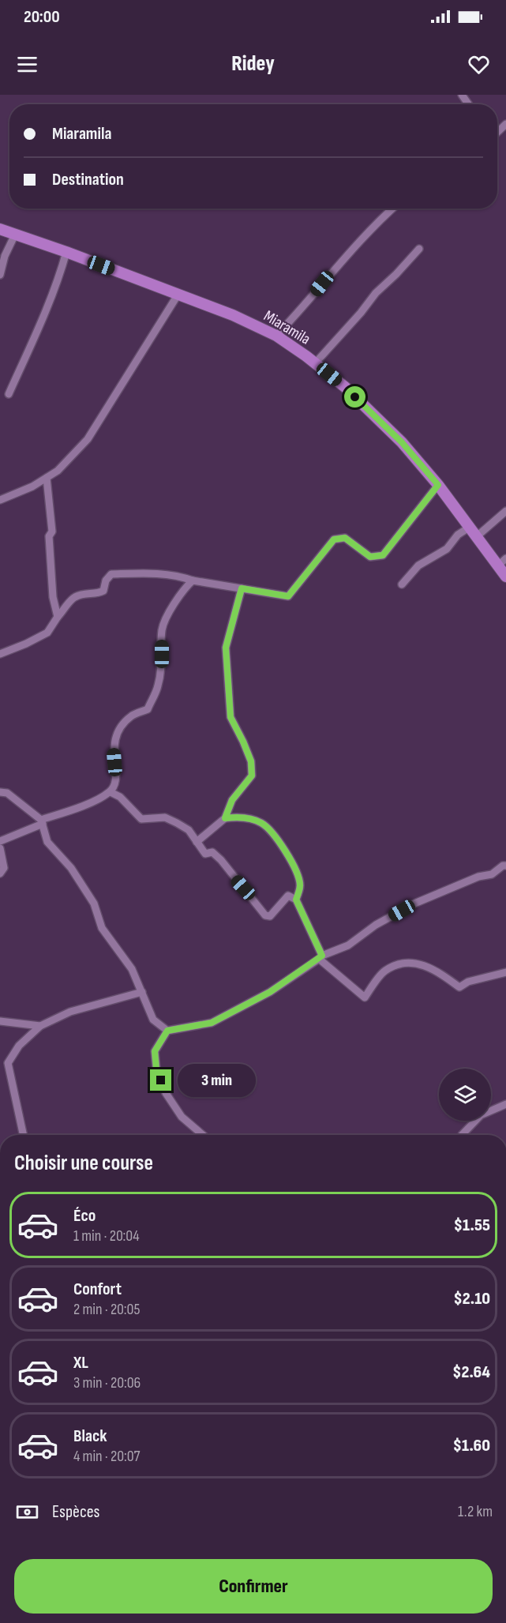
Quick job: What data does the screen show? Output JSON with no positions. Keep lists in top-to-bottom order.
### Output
{
  "streets": {
    "main road": ["Miaramila"]
  },
  "page": {
    "status": "20:00",
    "header": "Ridey",
    "banner": ["Miaramila", "Destination"],
    "bubble": "3 min",
    "heading": "Choisir une course",
    "list": [
      {
        "name": "Éco",
        "note": "1 min · 20:04",
        "value": "$1.55"
      },
      {
        "name": "Confort",
        "note": "2 min · 20:05",
        "value": "$2.10"
      },
      {
        "name": "XL",
        "note": "3 min · 20:06",
        "value": "$2.64"
      },
      {
        "name": "Black",
        "note": "4 min · 20:07",
        "value": "$1.60"
      }
    ],
    "pay": ["Espèces", "1.2 km"],
    "buttons": "Confirmer"
  }
}
